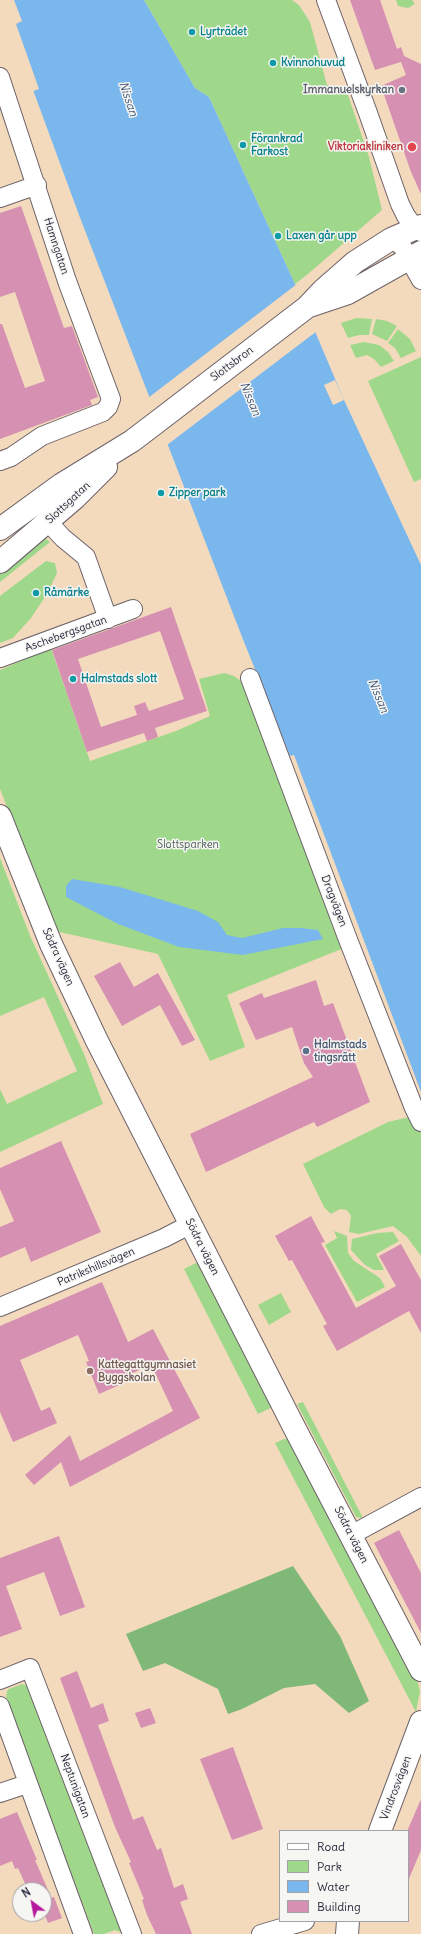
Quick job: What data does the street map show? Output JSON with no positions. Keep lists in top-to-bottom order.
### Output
{
  "streets": {
    "main road": [
      "Slottsbron",
      "Slottsgatan",
      "Södra vägen",
      "Vindrosvägen"
    ],
    "street": [
      "Hamngatan",
      "Aschebergsgatan",
      "Dragvägen",
      "Patrikshillsvägen",
      "Neptunigatan"
    ]
  },
  "crossings": [
    ["Slottsbron", "Slottsgatan"],
    ["Södra vägen", "Patrikshillsvägen"]
  ],
  "water": ["Nissan"],
  "parks": ["Slottsparken"],
  "places": [
    "Lyrträdet",
    "Kvinnohuvud",
    "Immanuelskyrkan",
    "Förankrad Farkost",
    "Viktoriakliniken",
    "Laxen går upp",
    "Zipper park",
    "Råmärke",
    "Halmstads slott",
    "Halmstads tingsrätt",
    "Kattegattgymnasiet Byggskolan"
  ],
  "legend": [
    "Road",
    "Park",
    "Water",
    "Building"
  ],
  "north": "top left"
}
